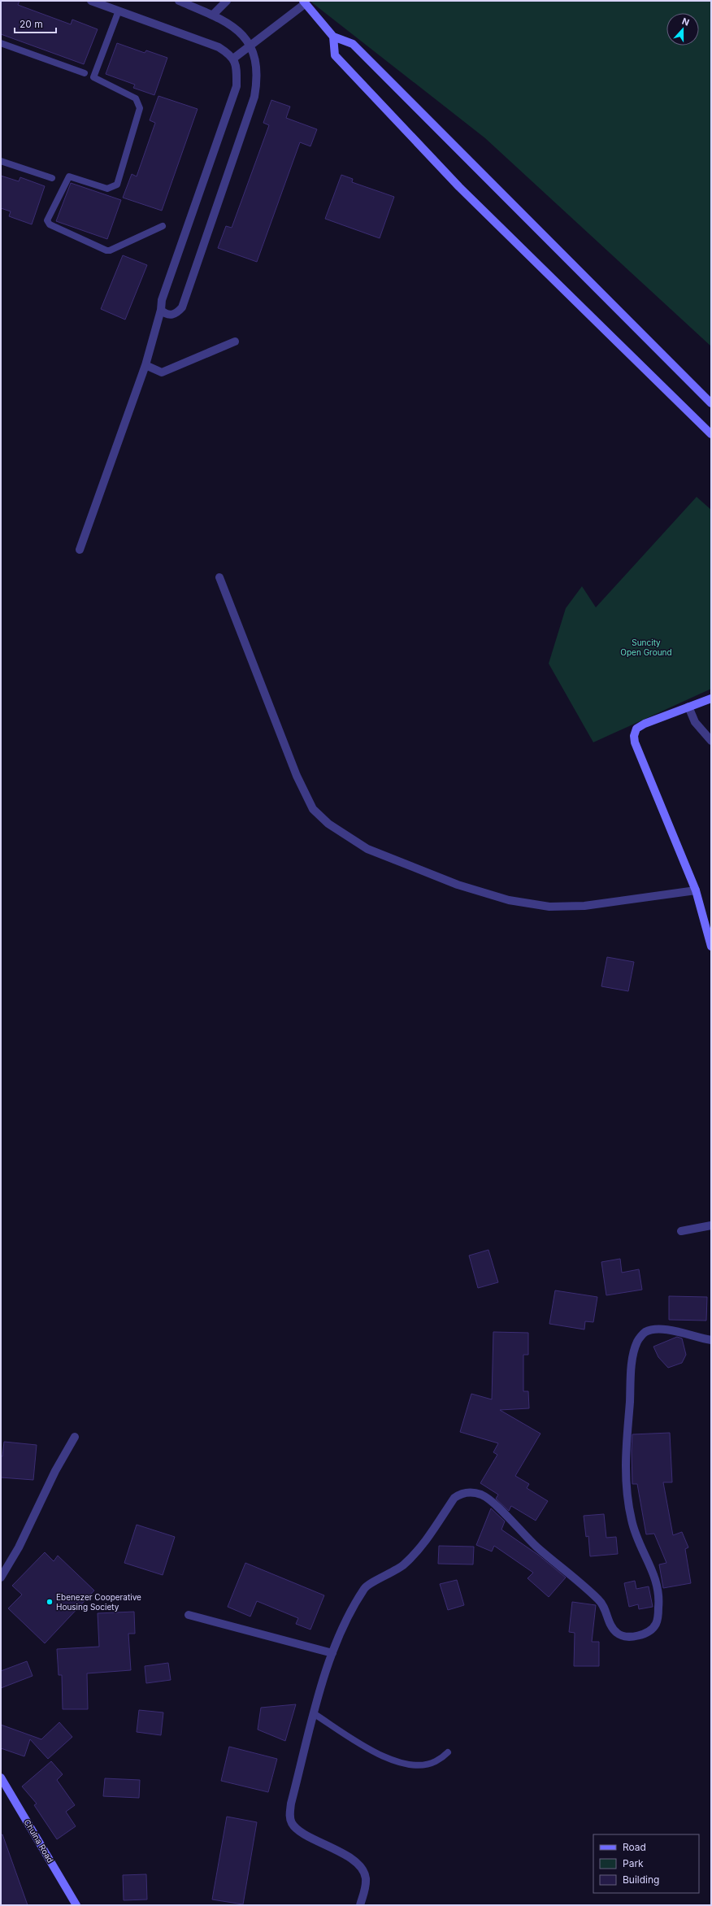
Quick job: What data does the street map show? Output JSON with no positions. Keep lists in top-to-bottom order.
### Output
{
  "streets": {
    "street": ["Chulna Road"]
  },
  "parks": ["Suncity Open Ground"],
  "places": ["Ebenezer Cooperative Housing Society"],
  "legend": ["Road", "Park", "Building"],
  "scale_bar": "20 m",
  "north": "top"
}
